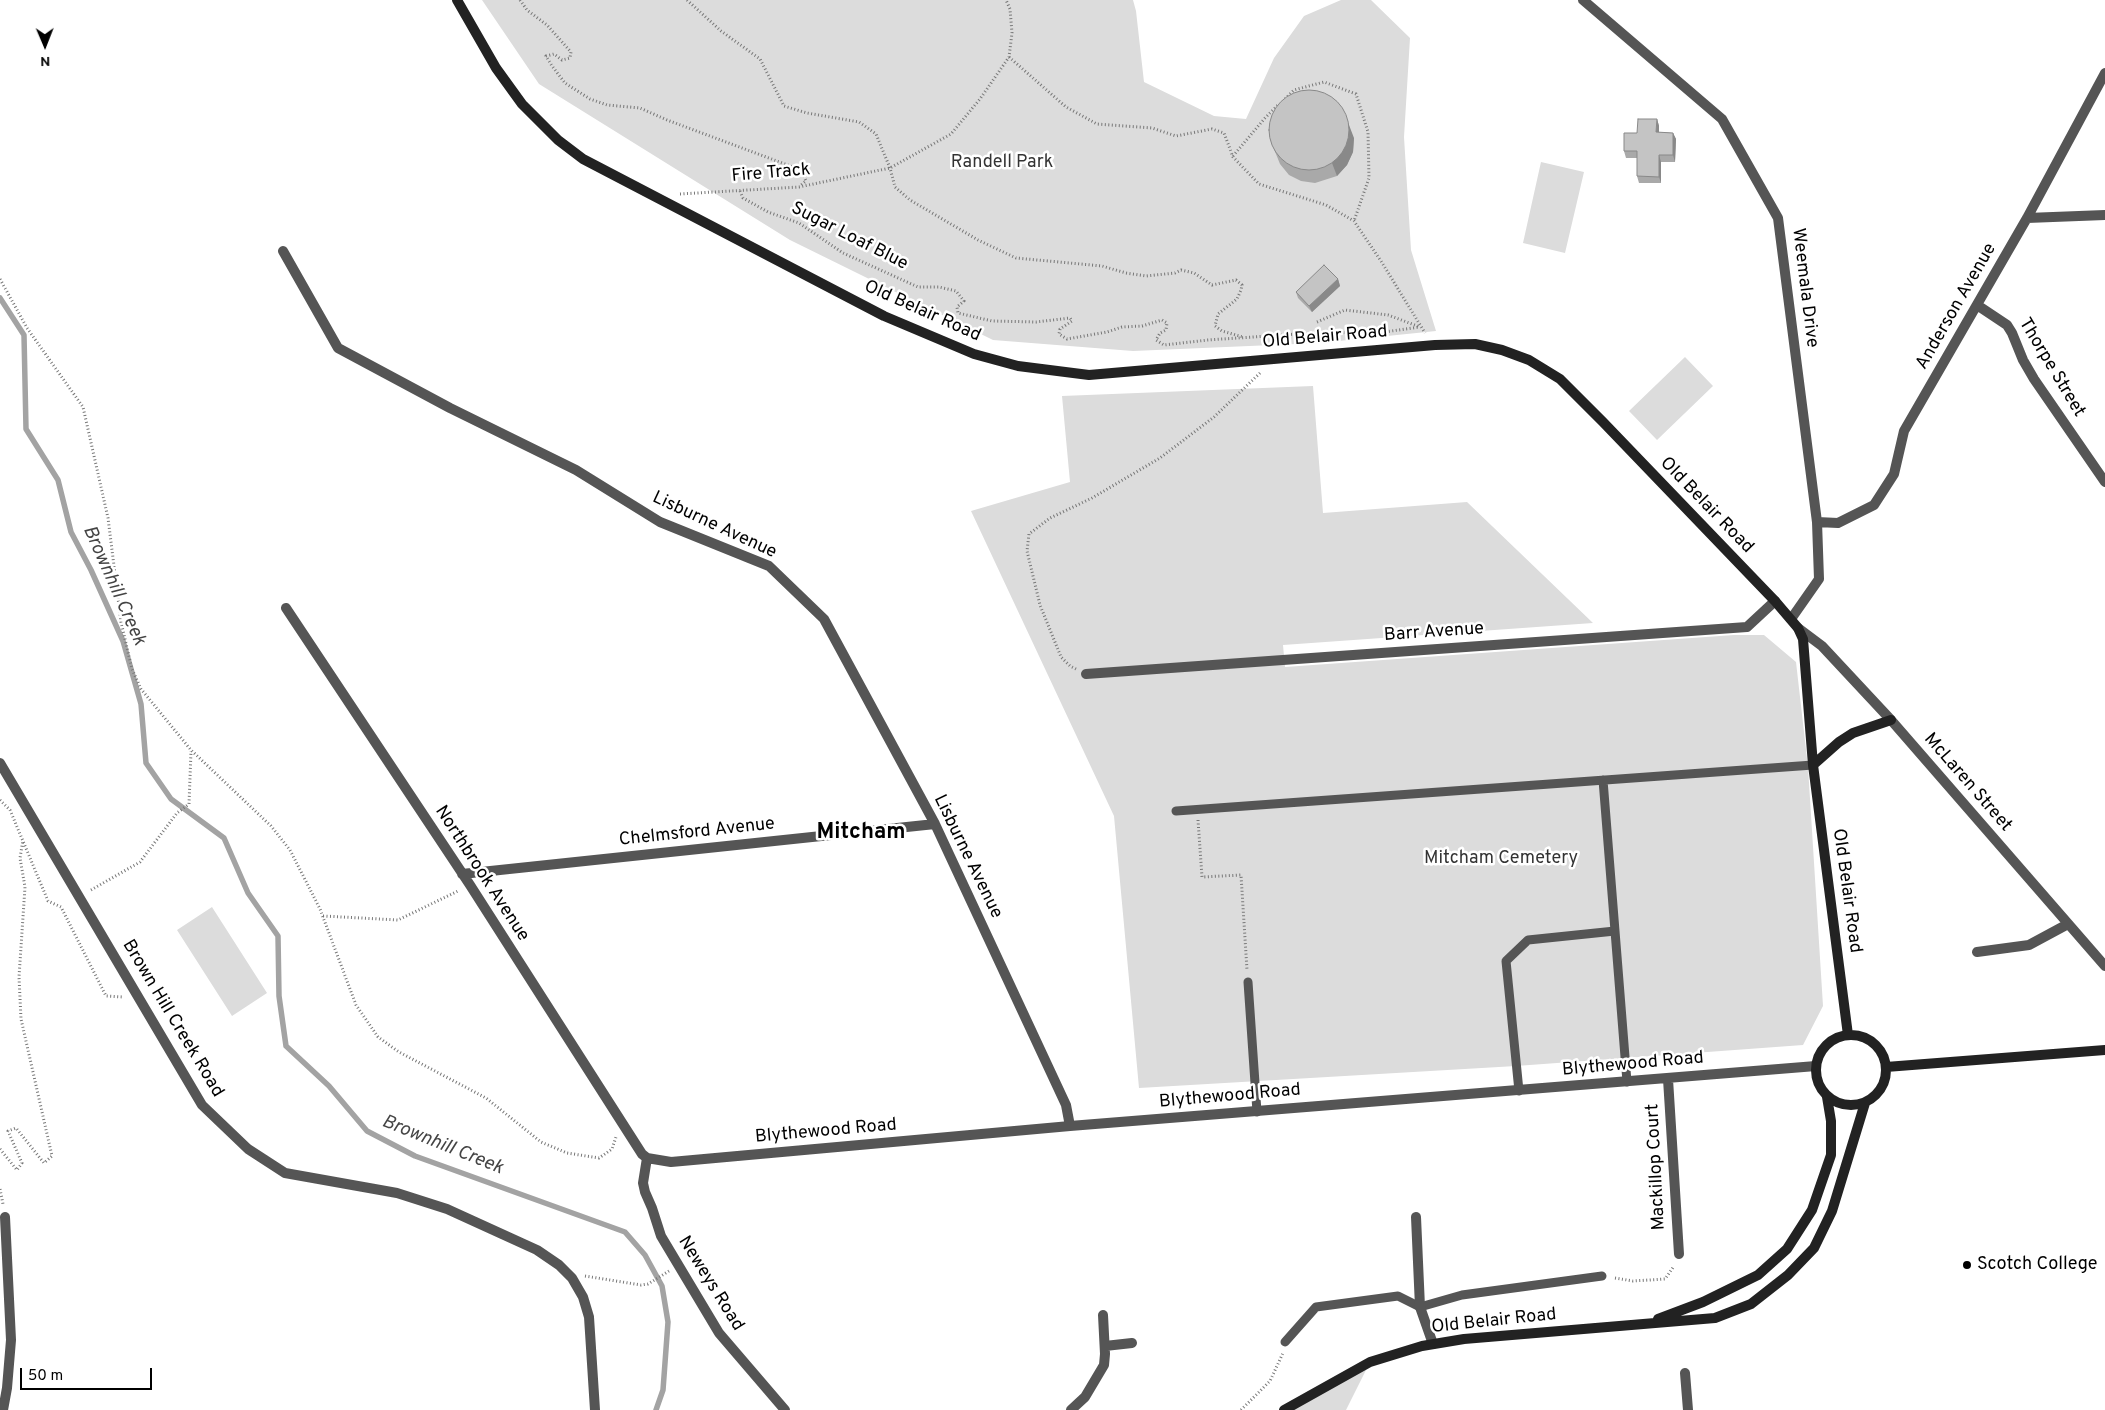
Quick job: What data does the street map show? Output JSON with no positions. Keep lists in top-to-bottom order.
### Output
{
  "streets": {
    "main road": ["Old Belair Road"],
    "street": [
      "Weemala Drive",
      "Anderson Avenue",
      "Thorpe Street",
      "Lisburne Avenue",
      "Barr Avenue",
      "McLaren Street",
      "Chelmsford Avenue",
      "Northbrook Avenue",
      "Brown Hill Creek Road",
      "Blythewood Road",
      "Mackillop Court",
      "Neweys Road"
    ],
    "path": ["Fire Track", "Sugar Loaf Blue"]
  },
  "crossings": [
    ["Fire Track", "Sugar Loaf Blue"],
    ["Weemala Drive", "Anderson Avenue"],
    ["Weemala Drive", "Old Belair Road"],
    ["Anderson Avenue", "Thorpe Street"],
    ["Old Belair Road", "Barr Avenue"],
    ["Old Belair Road", "McLaren Street"],
    ["Old Belair Road", "Blythewood Road"],
    ["Lisburne Avenue", "Chelmsford Avenue"],
    ["Lisburne Avenue", "Blythewood Road"],
    ["Chelmsford Avenue", "Northbrook Avenue"],
    ["Northbrook Avenue", "Blythewood Road"],
    ["Northbrook Avenue", "Neweys Road"],
    ["Blythewood Road", "Mackillop Court"],
    ["Blythewood Road", "Neweys Road"]
  ],
  "districts": ["Mitcham"],
  "water": ["Brownhill Creek"],
  "parks": ["Randell Park", "Mitcham Cemetery"],
  "places": ["Scotch College"],
  "scale_bar": "50 m",
  "north": "bottom"
}
